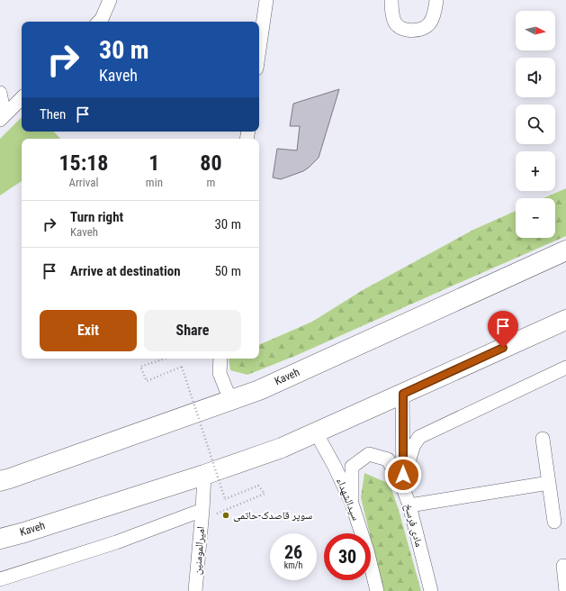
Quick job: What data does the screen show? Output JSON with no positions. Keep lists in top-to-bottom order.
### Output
{
  "streets": {
    "main road": ["Kaveh"],
    "street": ["سیدالشهداء", "مادی فرسخ", "امیرالمومنین"]
  },
  "crossings": [
    ["Kaveh", "سیدالشهداء"],
    ["Kaveh", "مادی فرسخ"],
    ["Kaveh", "امیرالمومنین"]
  ],
  "places": ["سوپر قاصدک-حاتمی"],
  "north": "right",
  "page": {
    "map_buttons": ["+", "−"],
    "turn": ["30 m", "Kaveh"],
    "then": "Then",
    "eta": [
      "15:18",
      "Arrival",
      "1",
      "min",
      "80",
      "m"
    ],
    "list": [
      {
        "name": "Turn right",
        "note": "Kaveh",
        "value": "30 m"
      },
      {
        "name": "Arrive at destination",
        "value": "50 m"
      }
    ],
    "buttons": ["Exit", "Share"],
    "speed": "26 km/h",
    "limit": "30"
  }
}
